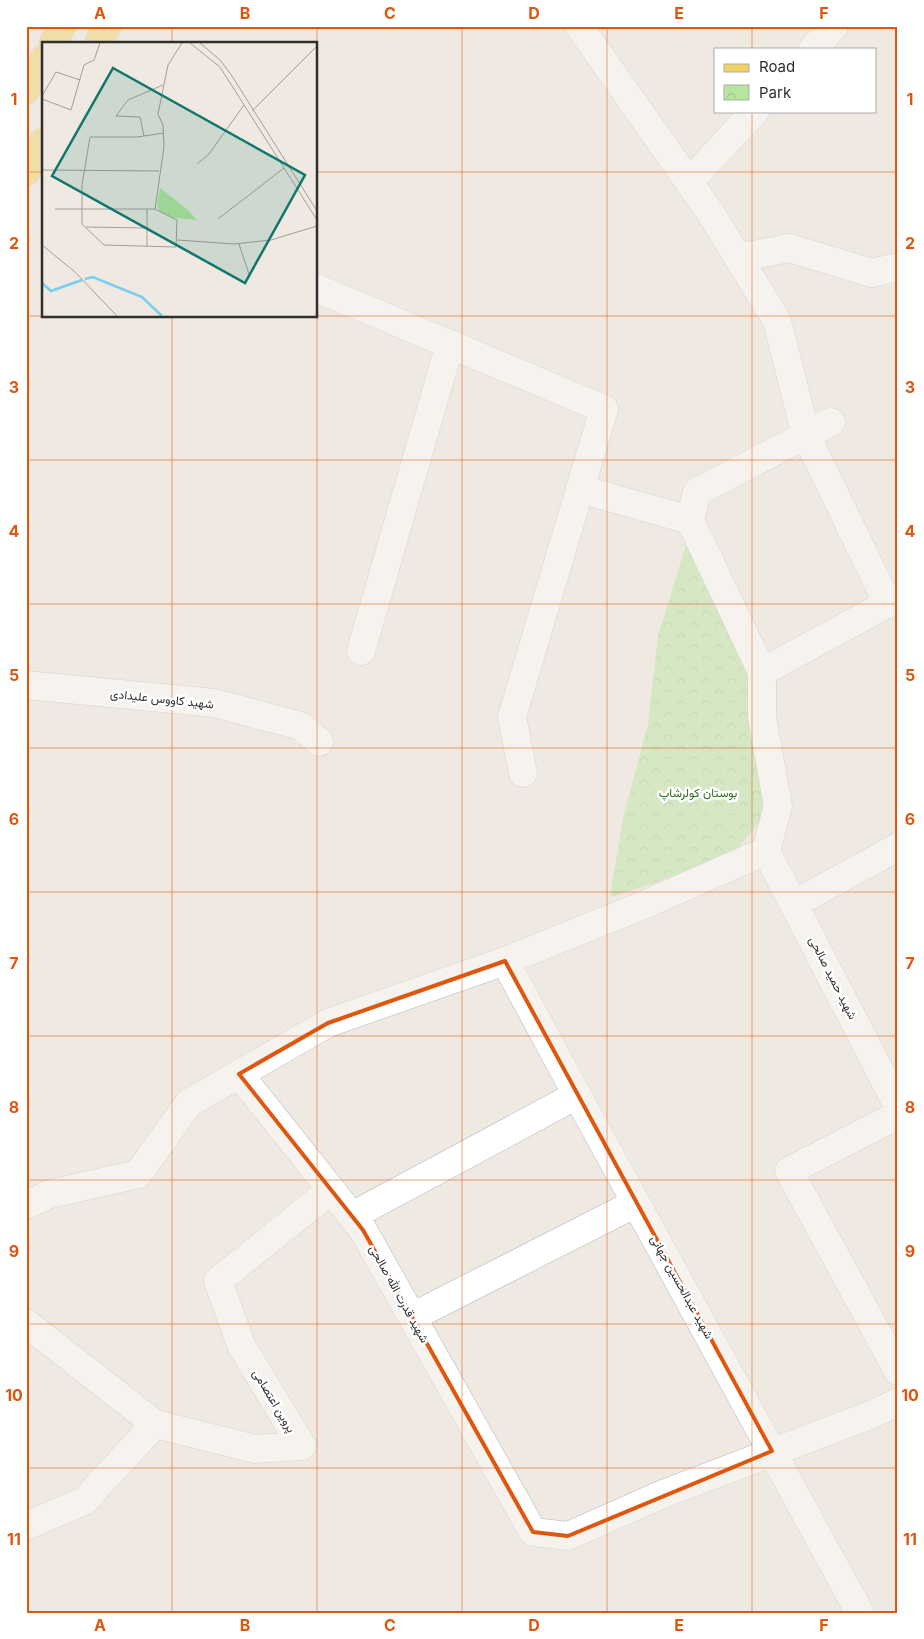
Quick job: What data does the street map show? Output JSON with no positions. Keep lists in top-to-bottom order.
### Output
{
  "streets": {
    "street": [
      "شهید کاووس علیدادی",
      "شهید حمید صالحی",
      "شهید عبدالحسین جهانی",
      "شهید قدرت الله صالحی",
      "پروین اعتصامی"
    ]
  },
  "crossings": [
    ["شهید عبدالحسین جهانی", "شهید قدرت الله صالحی"],
    ["شهید قدرت الله صالحی", "پروین اعتصامی"]
  ],
  "parks": ["بوستان کولرشاپ"],
  "legend": ["Road", "Park"],
  "grid": {
    "columns": [
      "A",
      "B",
      "C",
      "D",
      "E",
      "F"
    ],
    "rows": [
      "1",
      "2",
      "3",
      "4",
      "5",
      "6",
      "7",
      "8",
      "9",
      "10",
      "11"
    ]
  }
}
